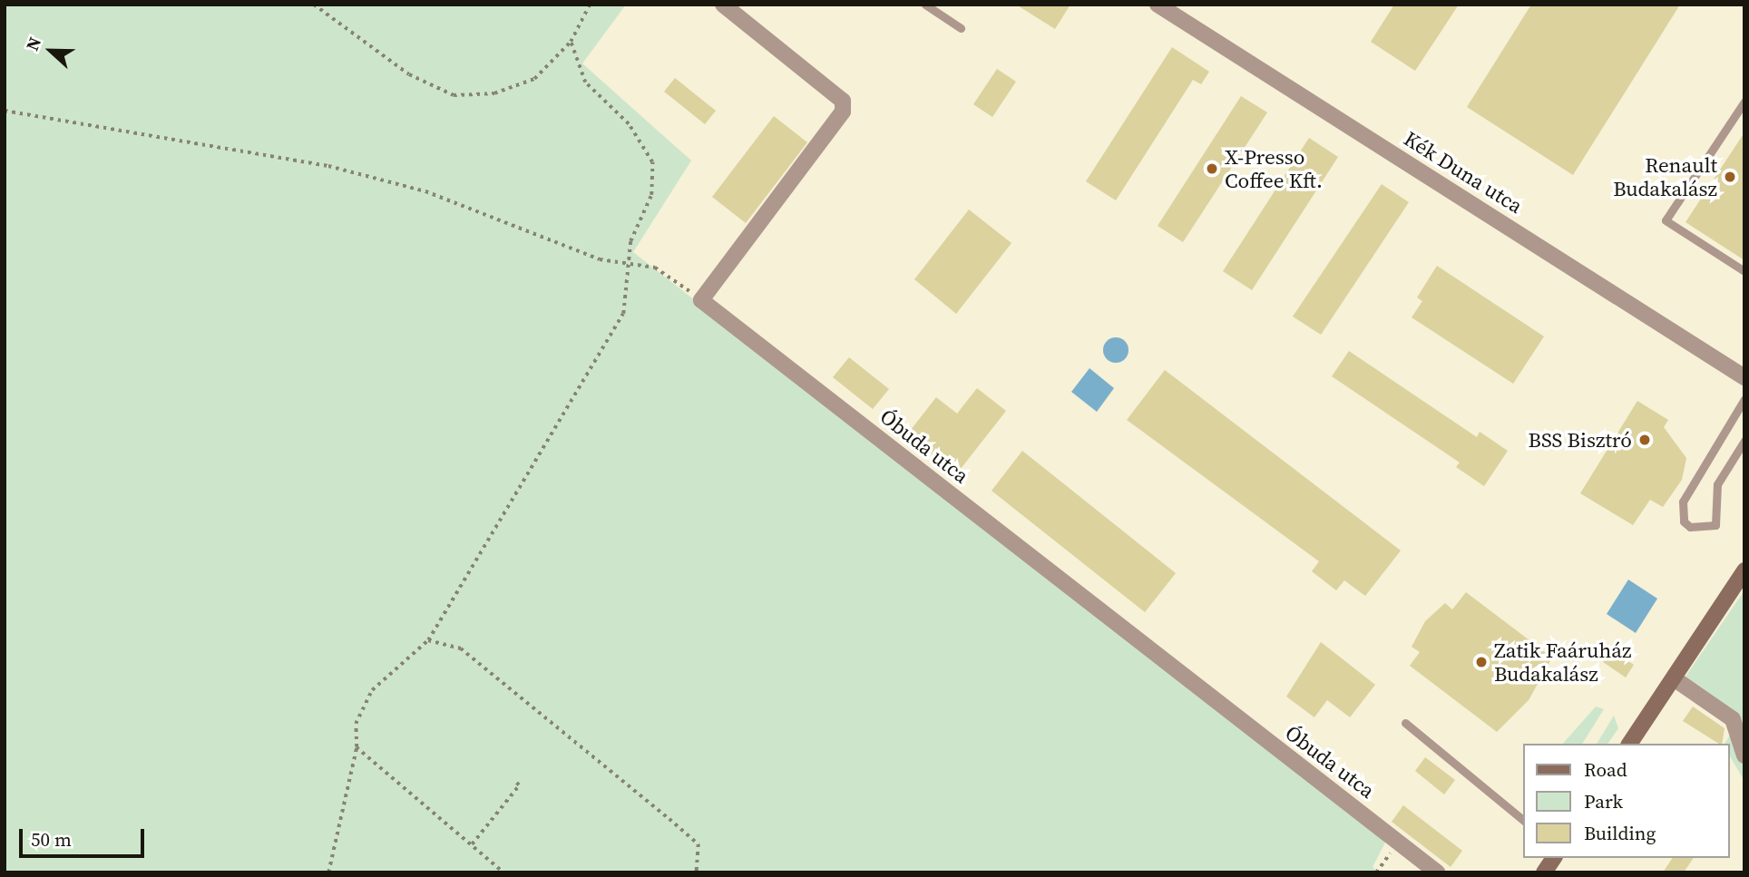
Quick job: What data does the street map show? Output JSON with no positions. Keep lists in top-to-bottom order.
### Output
{
  "streets": {
    "street": ["Kék Duna utca", "Óbuda utca"]
  },
  "places": [
    "X-Presso Coffee Kft.",
    "Renault Budakalász",
    "BSS Bisztró",
    "Zatik Faáruház Budakalász"
  ],
  "legend": ["Road", "Park", "Building"],
  "scale_bar": "50 m",
  "north": "left"
}
